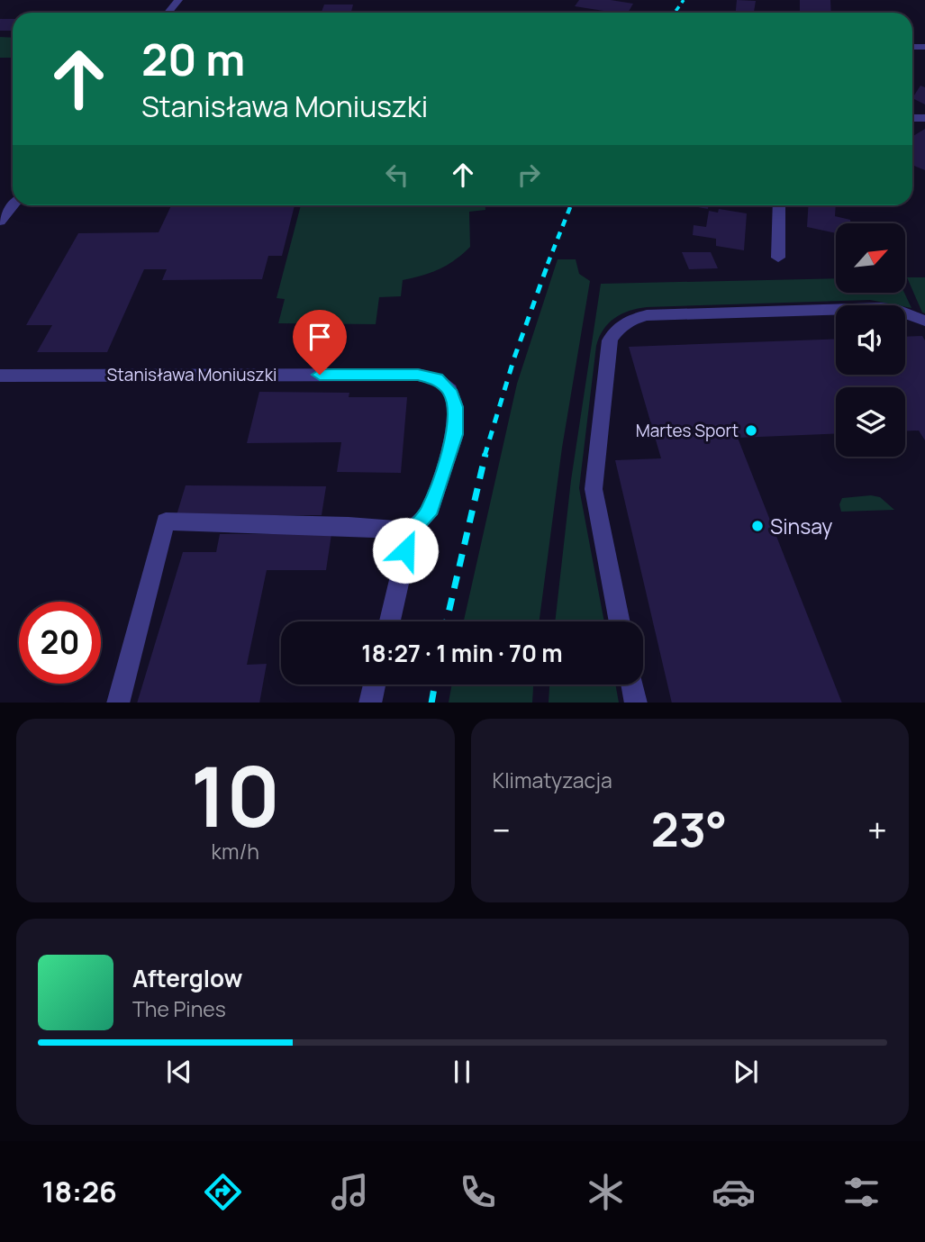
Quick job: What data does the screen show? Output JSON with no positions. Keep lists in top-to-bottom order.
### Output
{
  "streets": {
    "street": ["Stanisława Moniuszki"]
  },
  "places": ["Martes Sport", "Sinsay"],
  "north": "top right",
  "page": {
    "turn": ["20 m", "Stanisława Moniuszki"],
    "limit": "20",
    "trip": "18:27 · 1 min · 70 m",
    "tile": [
      ["10", "km/h"],
      "Klimatyzacja"
    ],
    "heat": ["−", "23°", "+"],
    "song": ["Afterglow", "The Pines"],
    "tabs": "18:26"
  }
}
